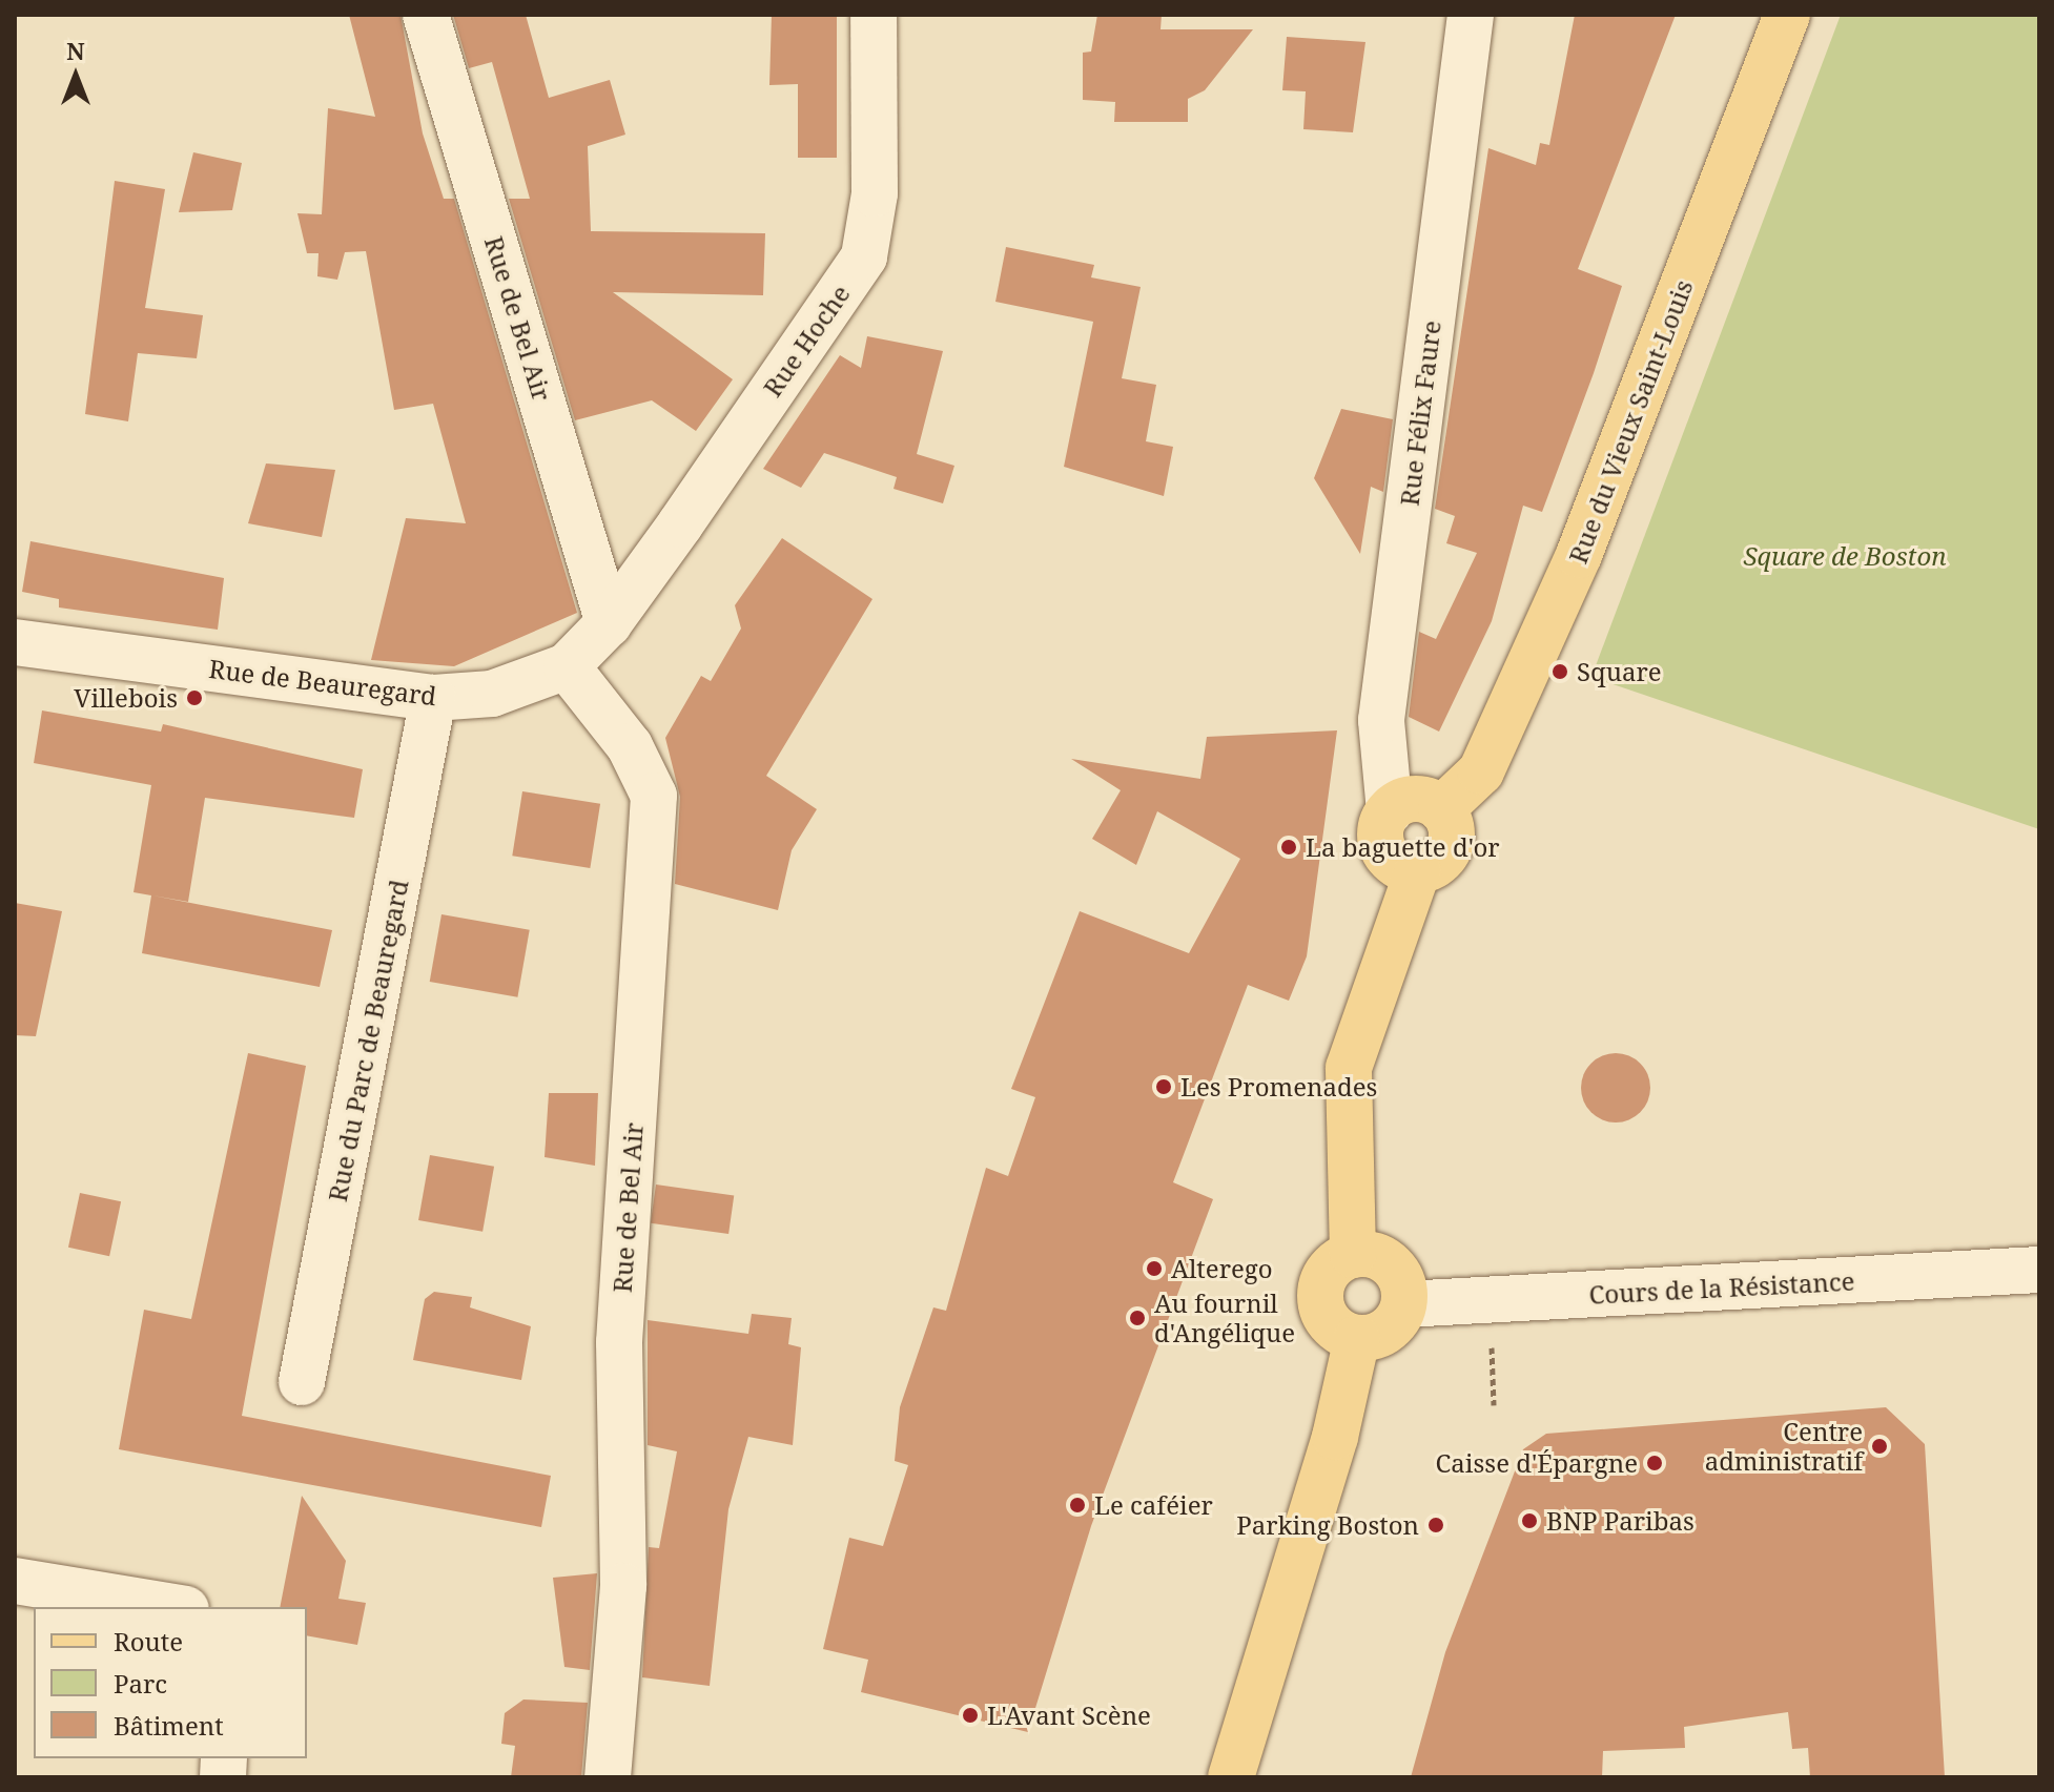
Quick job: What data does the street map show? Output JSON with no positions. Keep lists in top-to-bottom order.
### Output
{
  "streets": {
    "main road": ["Rue du Vieux Saint-Louis"],
    "street": [
      "Rue de Bel Air",
      "Rue Hoche",
      "Rue Félix Faure",
      "Rue de Beauregard",
      "Rue du Parc de Beauregard",
      "Cours de la Résistance"
    ]
  },
  "crossings": [
    ["Rue de Bel Air", "Rue Hoche"],
    ["Rue de Bel Air", "Rue de Beauregard"],
    ["Rue Hoche", "Rue de Beauregard"],
    ["Rue Félix Faure", "Rue du Vieux Saint-Louis"],
    ["Rue de Beauregard", "Rue du Parc de Beauregard"]
  ],
  "parks": ["Square de Boston"],
  "places": [
    "Square",
    "Villebois",
    "La baguette d'or",
    "Les Promenades",
    "Alterego",
    "Au fournil d'Angélique",
    "Centre administratif",
    "Caisse d'Épargne",
    "Le caféier",
    "BNP Paribas",
    "Parking Boston",
    "L'Avant Scène"
  ],
  "legend": ["Route", "Parc", "Bâtiment"],
  "north": "top"
}
